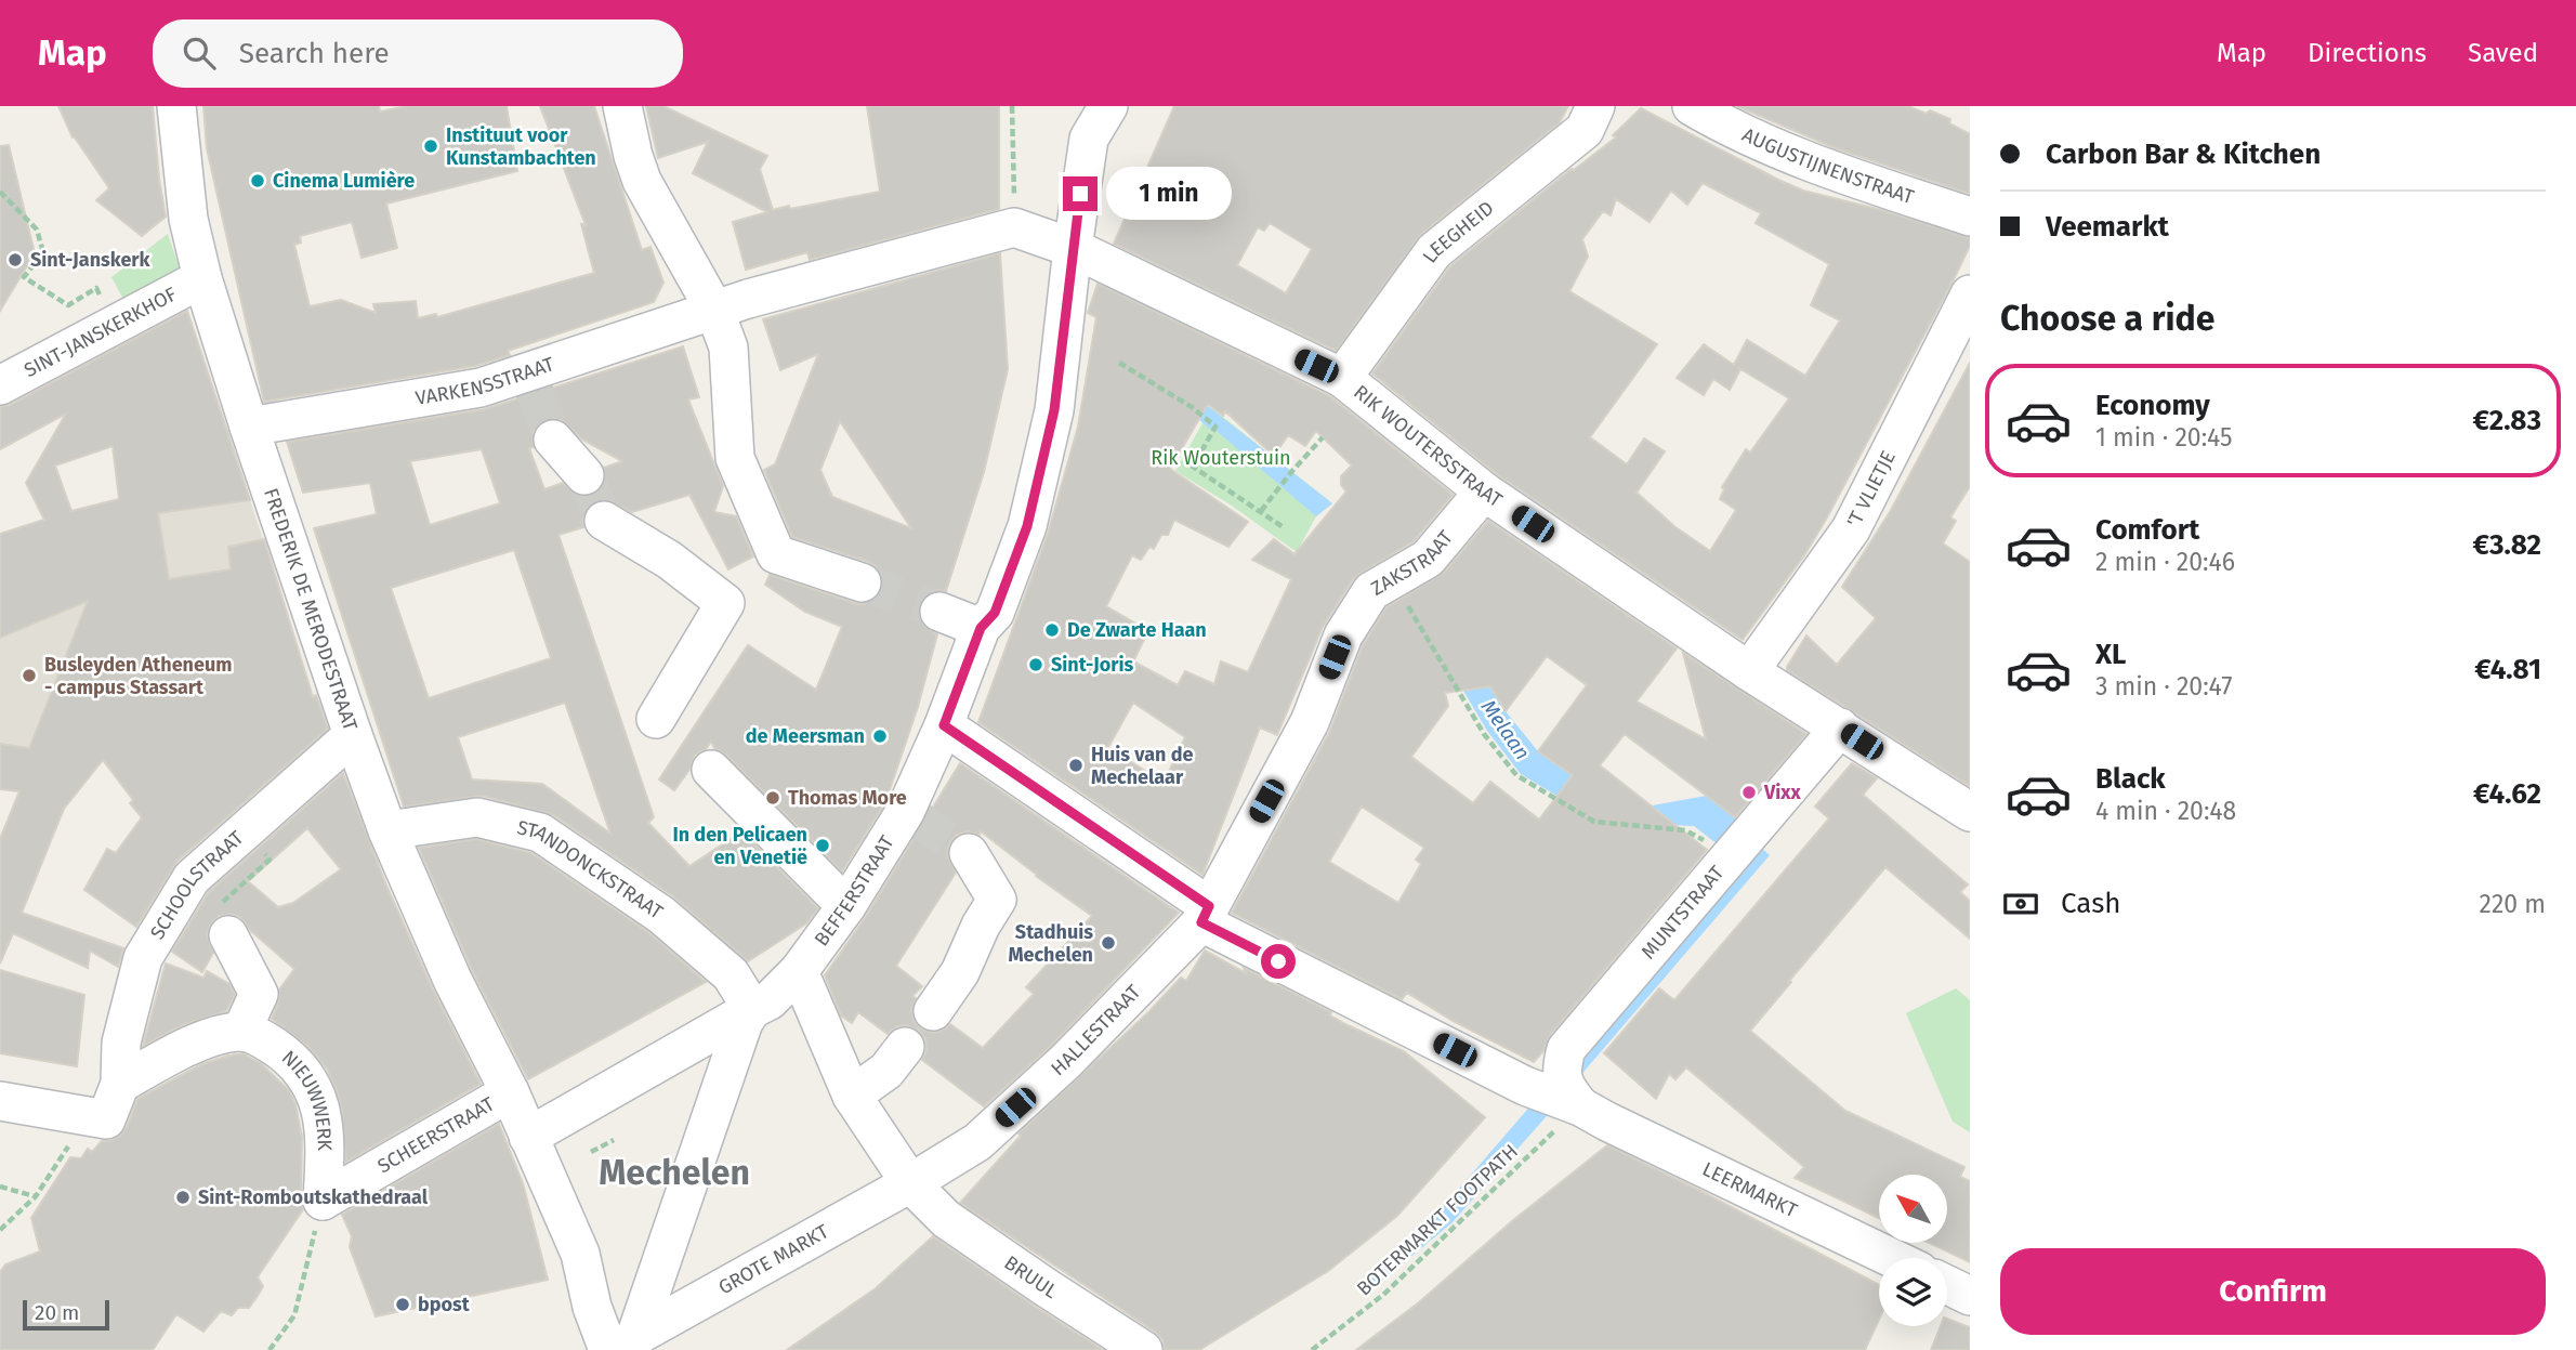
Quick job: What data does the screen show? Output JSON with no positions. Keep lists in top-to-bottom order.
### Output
{
  "streets": {
    "street": [
      "AUGUSTIJNENSTRAAT",
      "LEEGHEID",
      "SINT-JANSKERKHOF",
      "VARKENSSTRAAT",
      "RIK WOUTERSSTRAAT",
      "'T VLIETJE",
      "ZAKSTRAAT",
      "FREDERIK DE MERODESTRAAT",
      "STANDONCKSTRAAT",
      "SCHOOLSTRAAT",
      "BEFFERSTRAAT",
      "MUNTSTRAAT",
      "HALLESTRAAT",
      "NIEUWWERK",
      "SCHEERSTRAAT",
      "LEERMARKT",
      "GROTE MARKT",
      "BRUUL"
    ],
    "path": ["BOTERMARKT FOOTPATH"]
  },
  "crossings": [
    ["LEEGHEID", "RIK WOUTERSSTRAAT"],
    ["SINT-JANSKERKHOF", "FREDERIK DE MERODESTRAAT"],
    ["VARKENSSTRAAT", "FREDERIK DE MERODESTRAAT"],
    ["RIK WOUTERSSTRAAT", "'T VLIETJE"],
    ["RIK WOUTERSSTRAAT", "ZAKSTRAAT"],
    ["RIK WOUTERSSTRAAT", "BEFFERSTRAAT"],
    ["RIK WOUTERSSTRAAT", "MUNTSTRAAT"],
    ["ZAKSTRAAT", "HALLESTRAAT"],
    ["ZAKSTRAAT", "LEERMARKT"],
    ["FREDERIK DE MERODESTRAAT", "STANDONCKSTRAAT"],
    ["FREDERIK DE MERODESTRAAT", "SCHOOLSTRAAT"],
    ["FREDERIK DE MERODESTRAAT", "SCHEERSTRAAT"],
    ["BEFFERSTRAAT", "LEERMARKT"],
    ["MUNTSTRAAT", "LEERMARKT"],
    ["MUNTSTRAAT", "BOTERMARKT FOOTPATH"],
    ["HALLESTRAAT", "LEERMARKT"],
    ["HALLESTRAAT", "GROTE MARKT"],
    ["HALLESTRAAT", "BRUUL"],
    ["NIEUWWERK", "SCHEERSTRAAT"],
    ["LEERMARKT", "BOTERMARKT FOOTPATH"],
    ["GROTE MARKT", "BRUUL"]
  ],
  "districts": ["Mechelen"],
  "water": ["Melaan"],
  "parks": ["Rik Wouterstuin"],
  "places": [
    "Instituut voor Kunstambachten",
    "Cinema Lumière",
    "Sint-Janskerk",
    "De Zwarte Haan",
    "Sint-Joris",
    "Busleyden Atheneum - campus Stassart",
    "de Meersman",
    "Huis van de Mechelaar",
    "Vixx",
    "Thomas More",
    "In den Pelicaen en Venetië",
    "Stadhuis Mechelen",
    "Sint-Romboutskathedraal",
    "bpost"
  ],
  "scale_bar": "20 m",
  "north": "top left",
  "page": {
    "header": "Map",
    "search": "Search here",
    "nav": ["Map", "Directions", "Saved"],
    "banner": ["Carbon Bar & Kitchen", "Veemarkt"],
    "bubble": "1 min",
    "heading": "Choose a ride",
    "list": [
      {
        "name": "Economy",
        "note": "1 min · 20:45",
        "value": "€2.83"
      },
      {
        "name": "Comfort",
        "note": "2 min · 20:46",
        "value": "€3.82"
      },
      {
        "name": "XL",
        "note": "3 min · 20:47",
        "value": "€4.81"
      },
      {
        "name": "Black",
        "note": "4 min · 20:48",
        "value": "€4.62"
      }
    ],
    "pay": ["Cash", "220 m"],
    "buttons": "Confirm",
    "scale": "20 m"
  }
}
